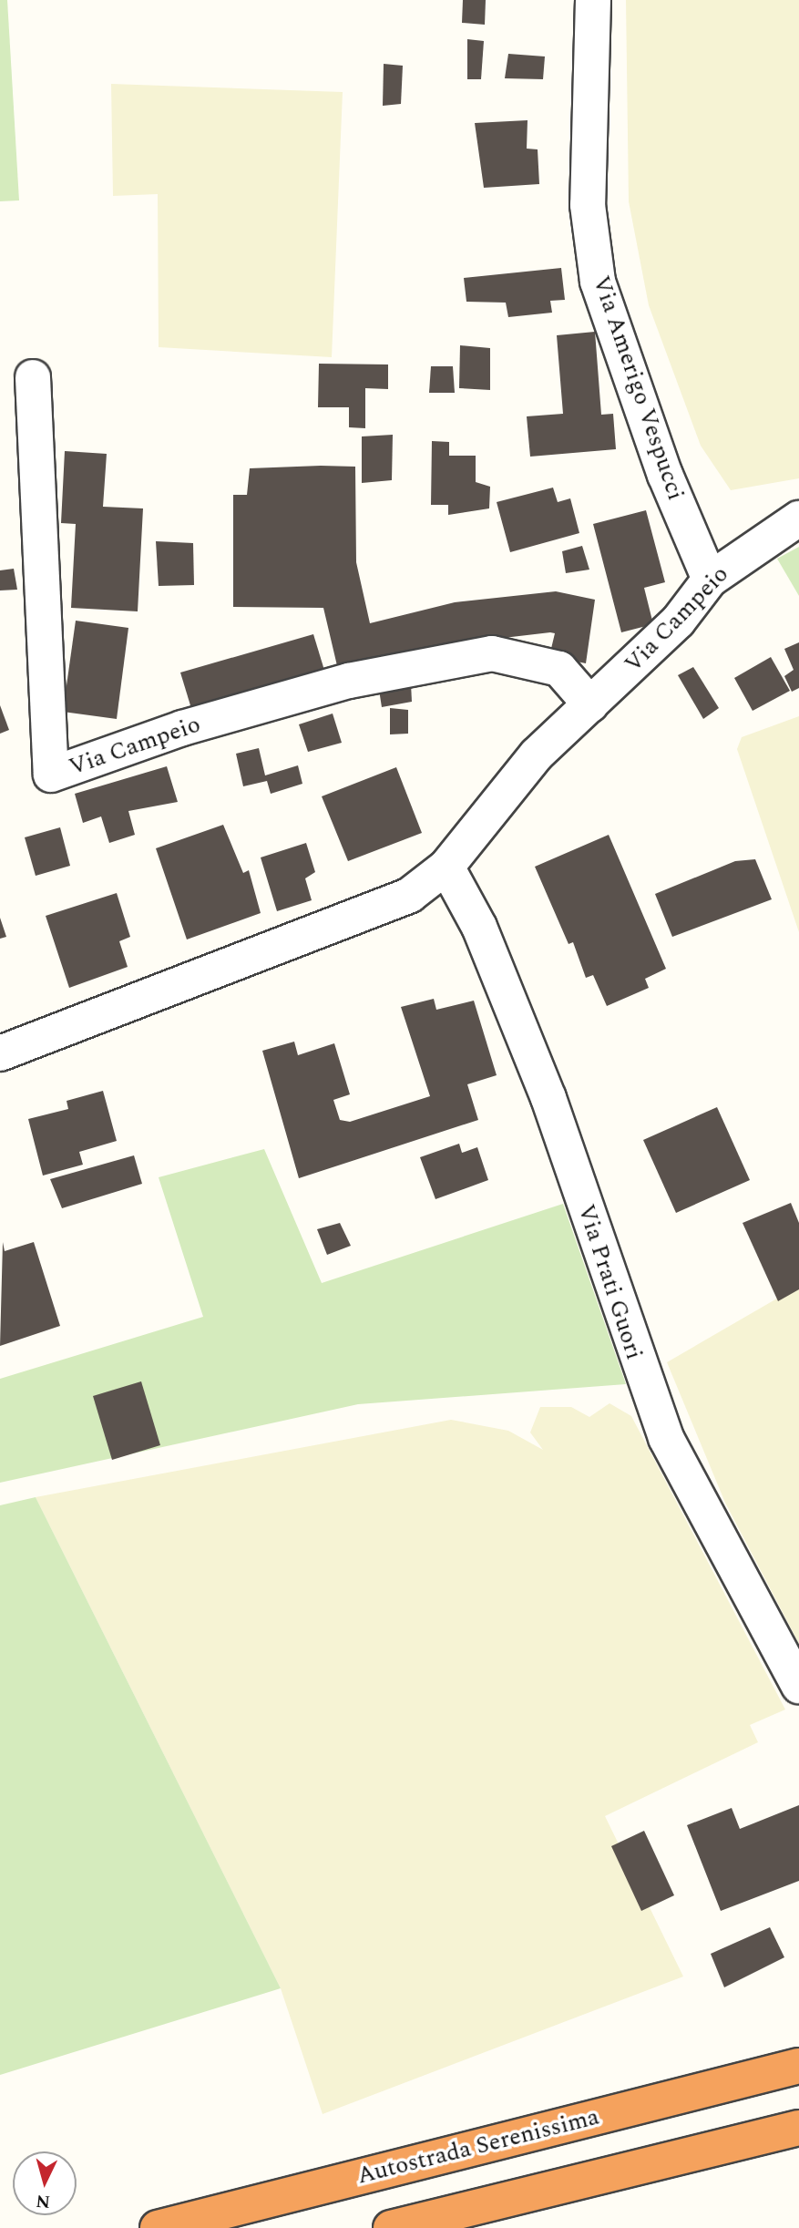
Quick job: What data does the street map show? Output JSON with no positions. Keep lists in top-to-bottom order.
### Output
{
  "streets": {
    "highway": ["Autostrada Serenissima"],
    "street": ["Via Amerigo Vespucci", "Via Campeio", "Via Prati Guori"]
  },
  "crossings": [
    ["Via Amerigo Vespucci", "Via Campeio"],
    ["Via Campeio", "Via Prati Guori"]
  ],
  "north": "bottom"
}
